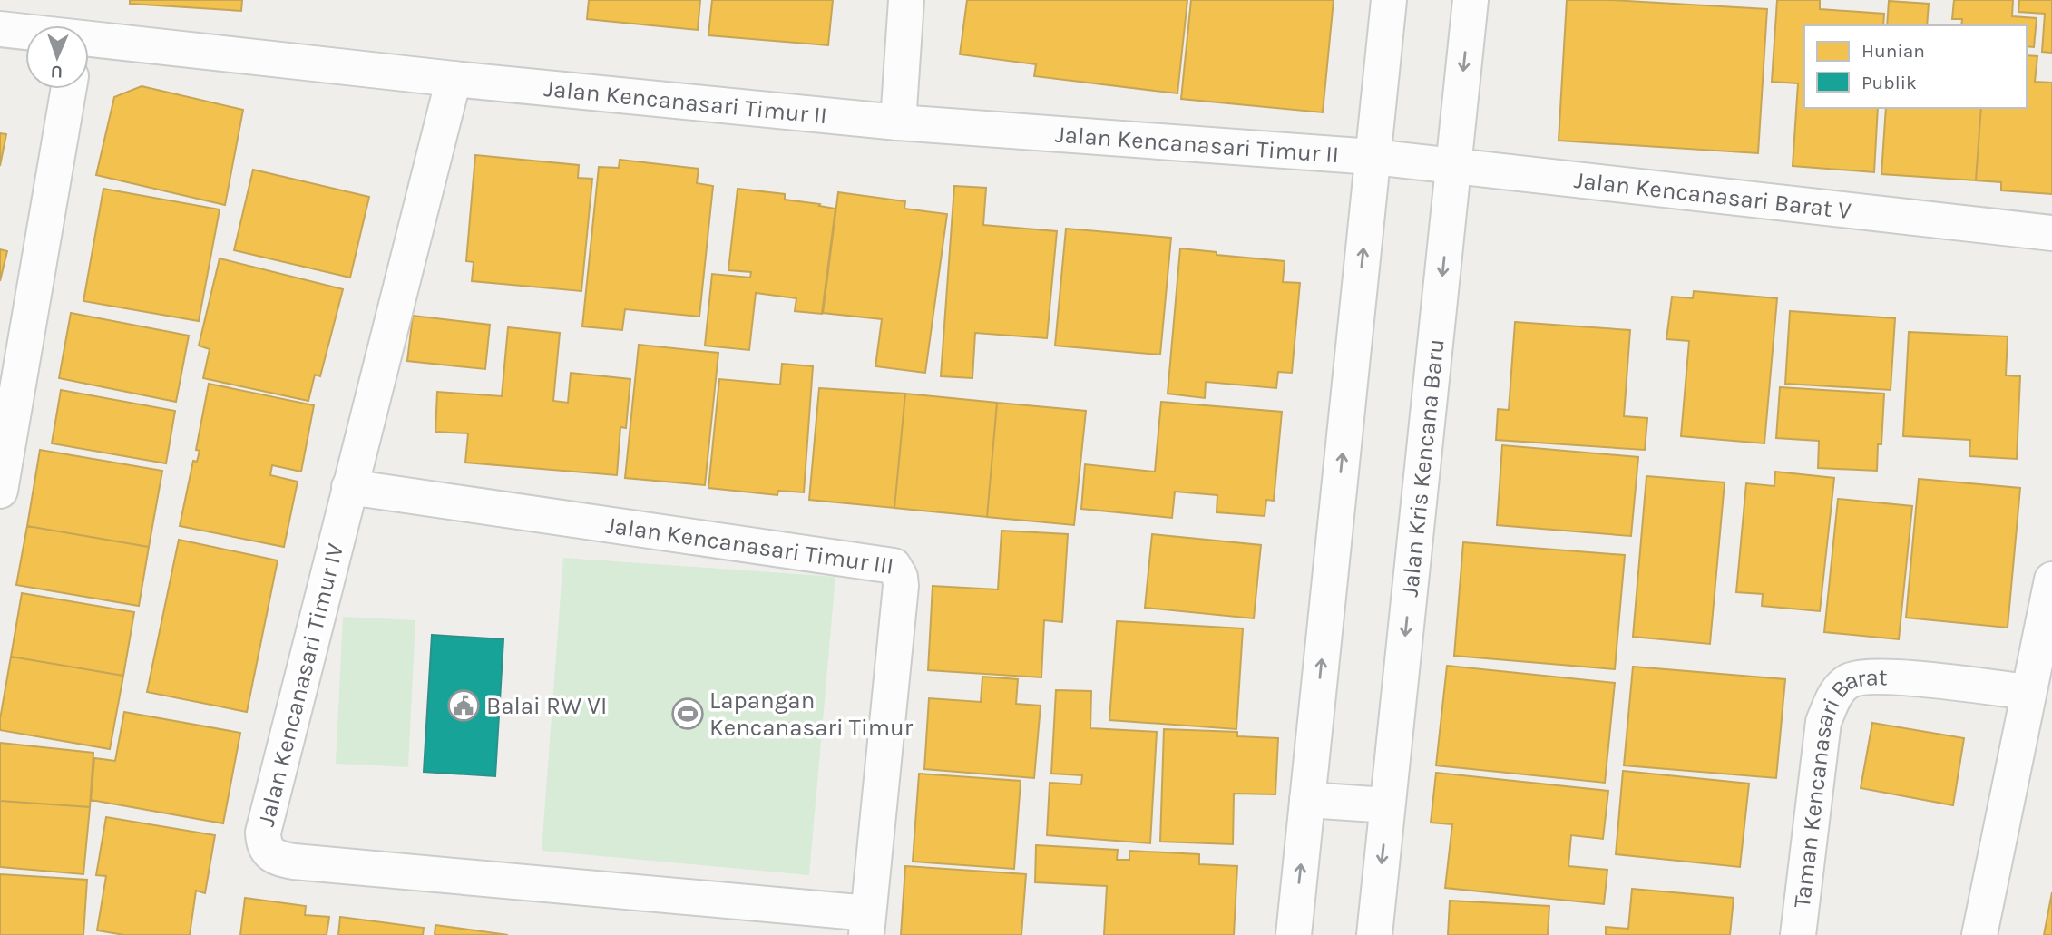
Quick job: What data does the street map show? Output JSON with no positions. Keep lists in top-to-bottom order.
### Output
{
  "streets": {
    "street": [
      "Jalan Kencanasari Timur II",
      "Jalan Kencanasari Barat V",
      "Jalan Kris Kencana Baru",
      "Jalan Kencanasari Timur III",
      "Jalan Kencanasari Timur IV",
      "Taman Kencanasari Barat"
    ]
  },
  "crossings": [
    ["Jalan Kencanasari Timur II", "Jalan Kencanasari Barat V"],
    ["Jalan Kencanasari Timur II", "Jalan Kencanasari Timur IV"],
    ["Jalan Kencanasari Barat V", "Jalan Kris Kencana Baru"],
    ["Jalan Kencanasari Timur III", "Jalan Kencanasari Timur IV"]
  ],
  "places": {
    "public building": ["Balai RW VI"],
    "sports": ["Lapangan Kencanasari Timur"]
  },
  "legend": ["Hunian", "Publik"],
  "north": "bottom"
}
